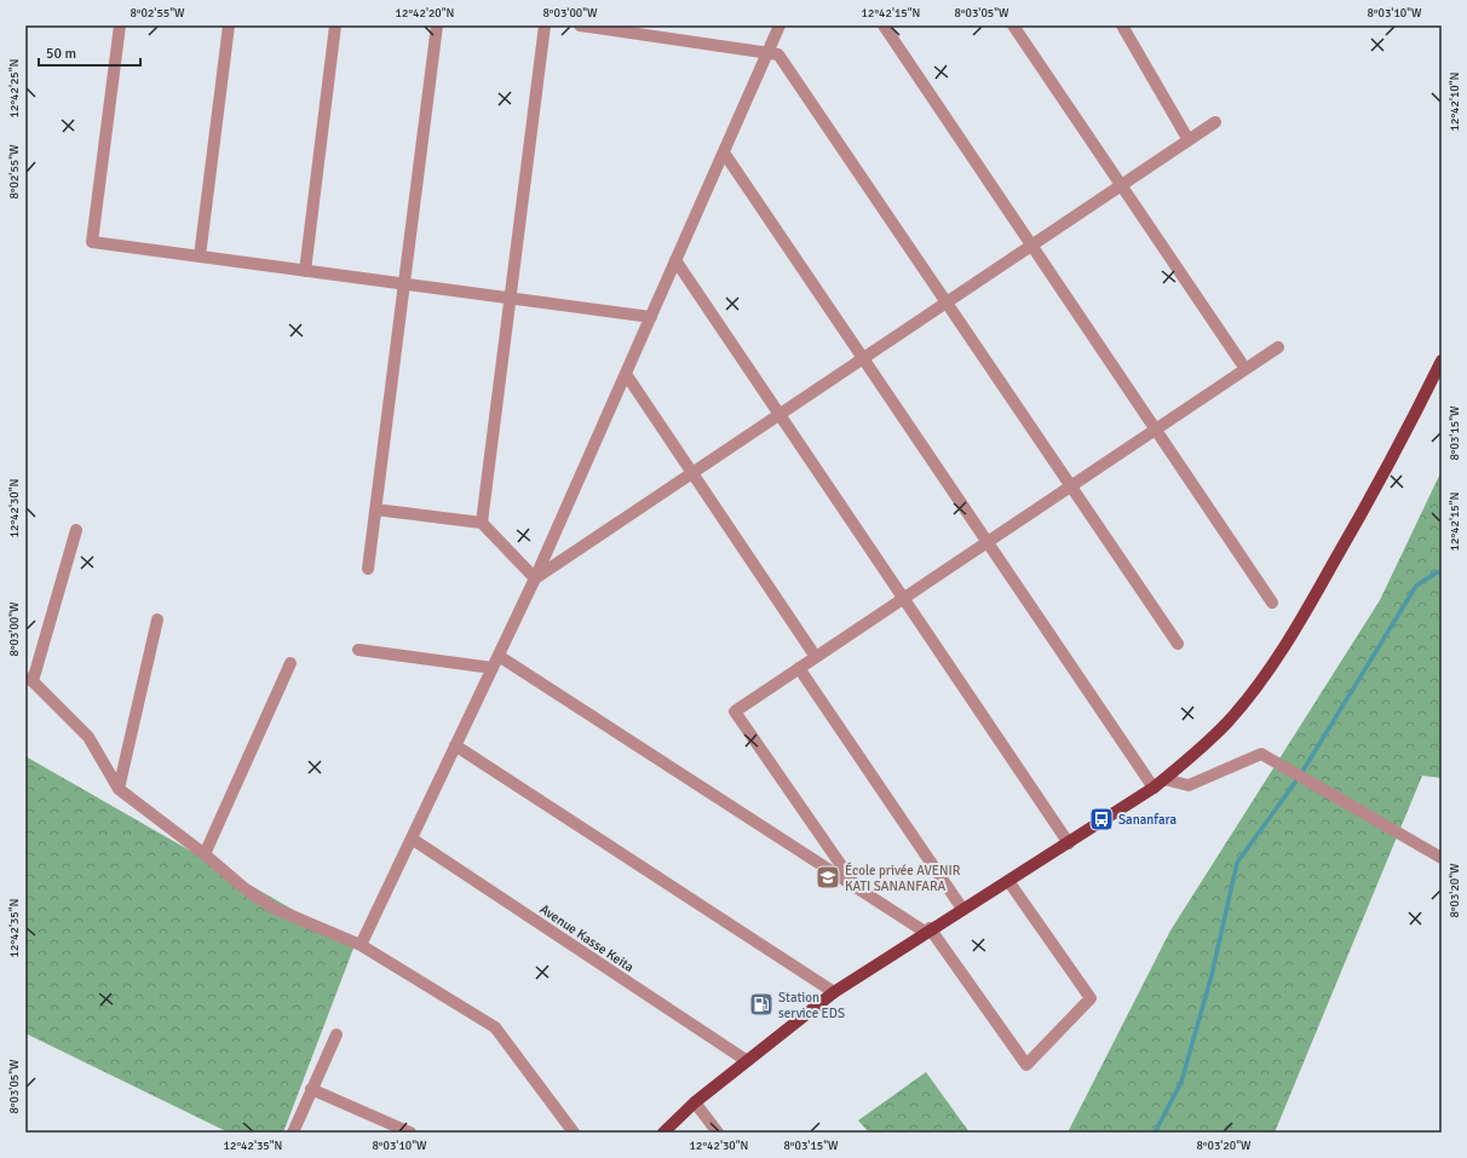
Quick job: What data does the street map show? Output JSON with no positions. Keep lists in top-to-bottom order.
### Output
{
  "streets": {
    "street": ["Avenue Kasse Keita"]
  },
  "places": {
    "bus stop": ["Sananfara"],
    "school or university": ["École privée AVENIR KATI SANANFARA"],
    "fuel station": ["Station service EDS"]
  },
  "scale_bar": "50 m",
  "coordinates": [
    "8°02'55\"W",
    "12°42'20\"N",
    "8°03'00\"W",
    "12°42'15\"N",
    "8°03'05\"W",
    "8°03'10\"W",
    "12°42'25\"N",
    "12°42'10\"N",
    "8°03'15\"W",
    "12°42'30\"N",
    "8°03'20\"W",
    "12°42'35\"N"
  ]
}
